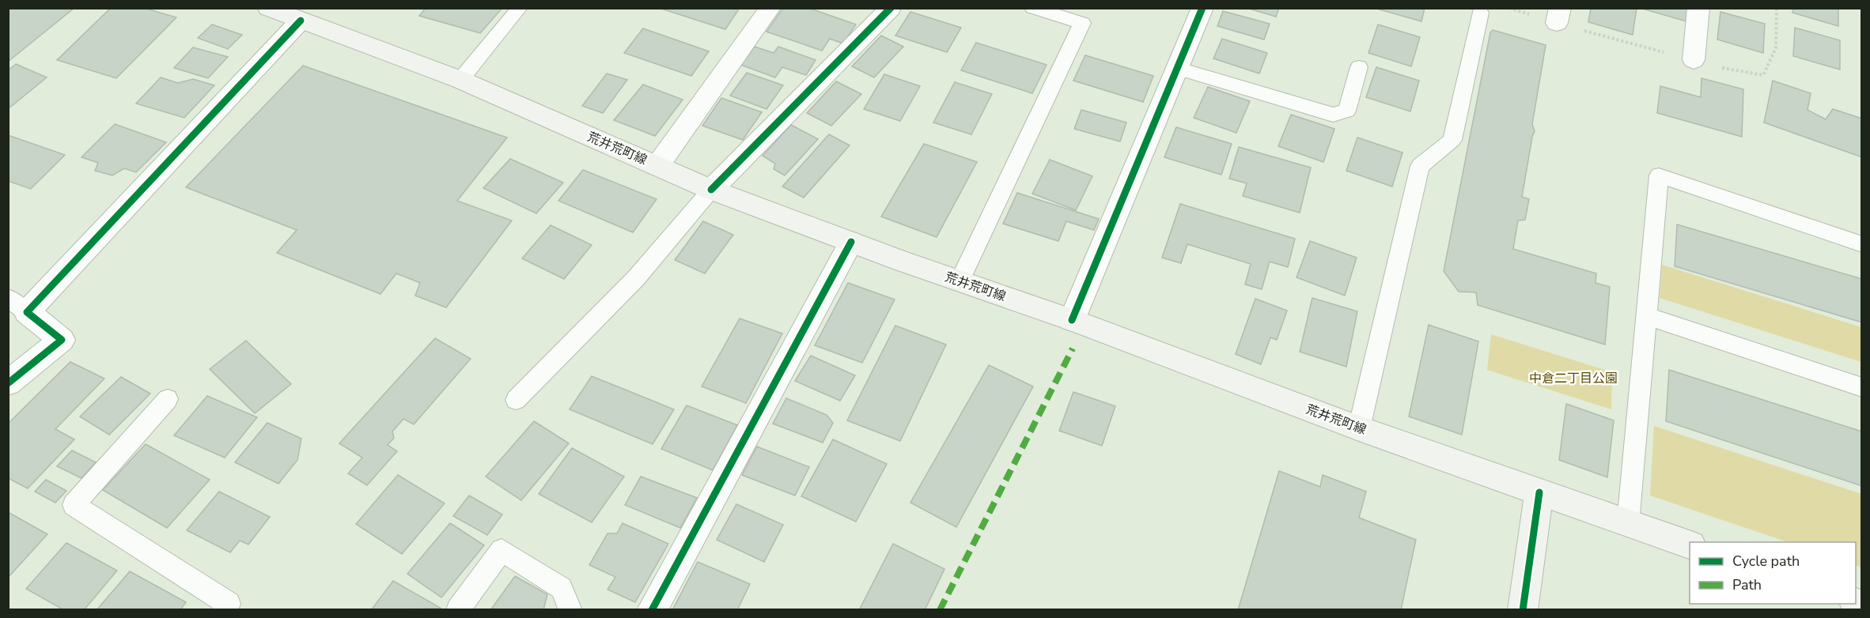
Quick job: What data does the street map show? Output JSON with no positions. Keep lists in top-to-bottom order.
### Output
{
  "streets": {
    "main road": ["荒井荒町線"]
  },
  "parks": ["中倉二丁目公園"],
  "legend": ["Cycle path", "Path"]
}
